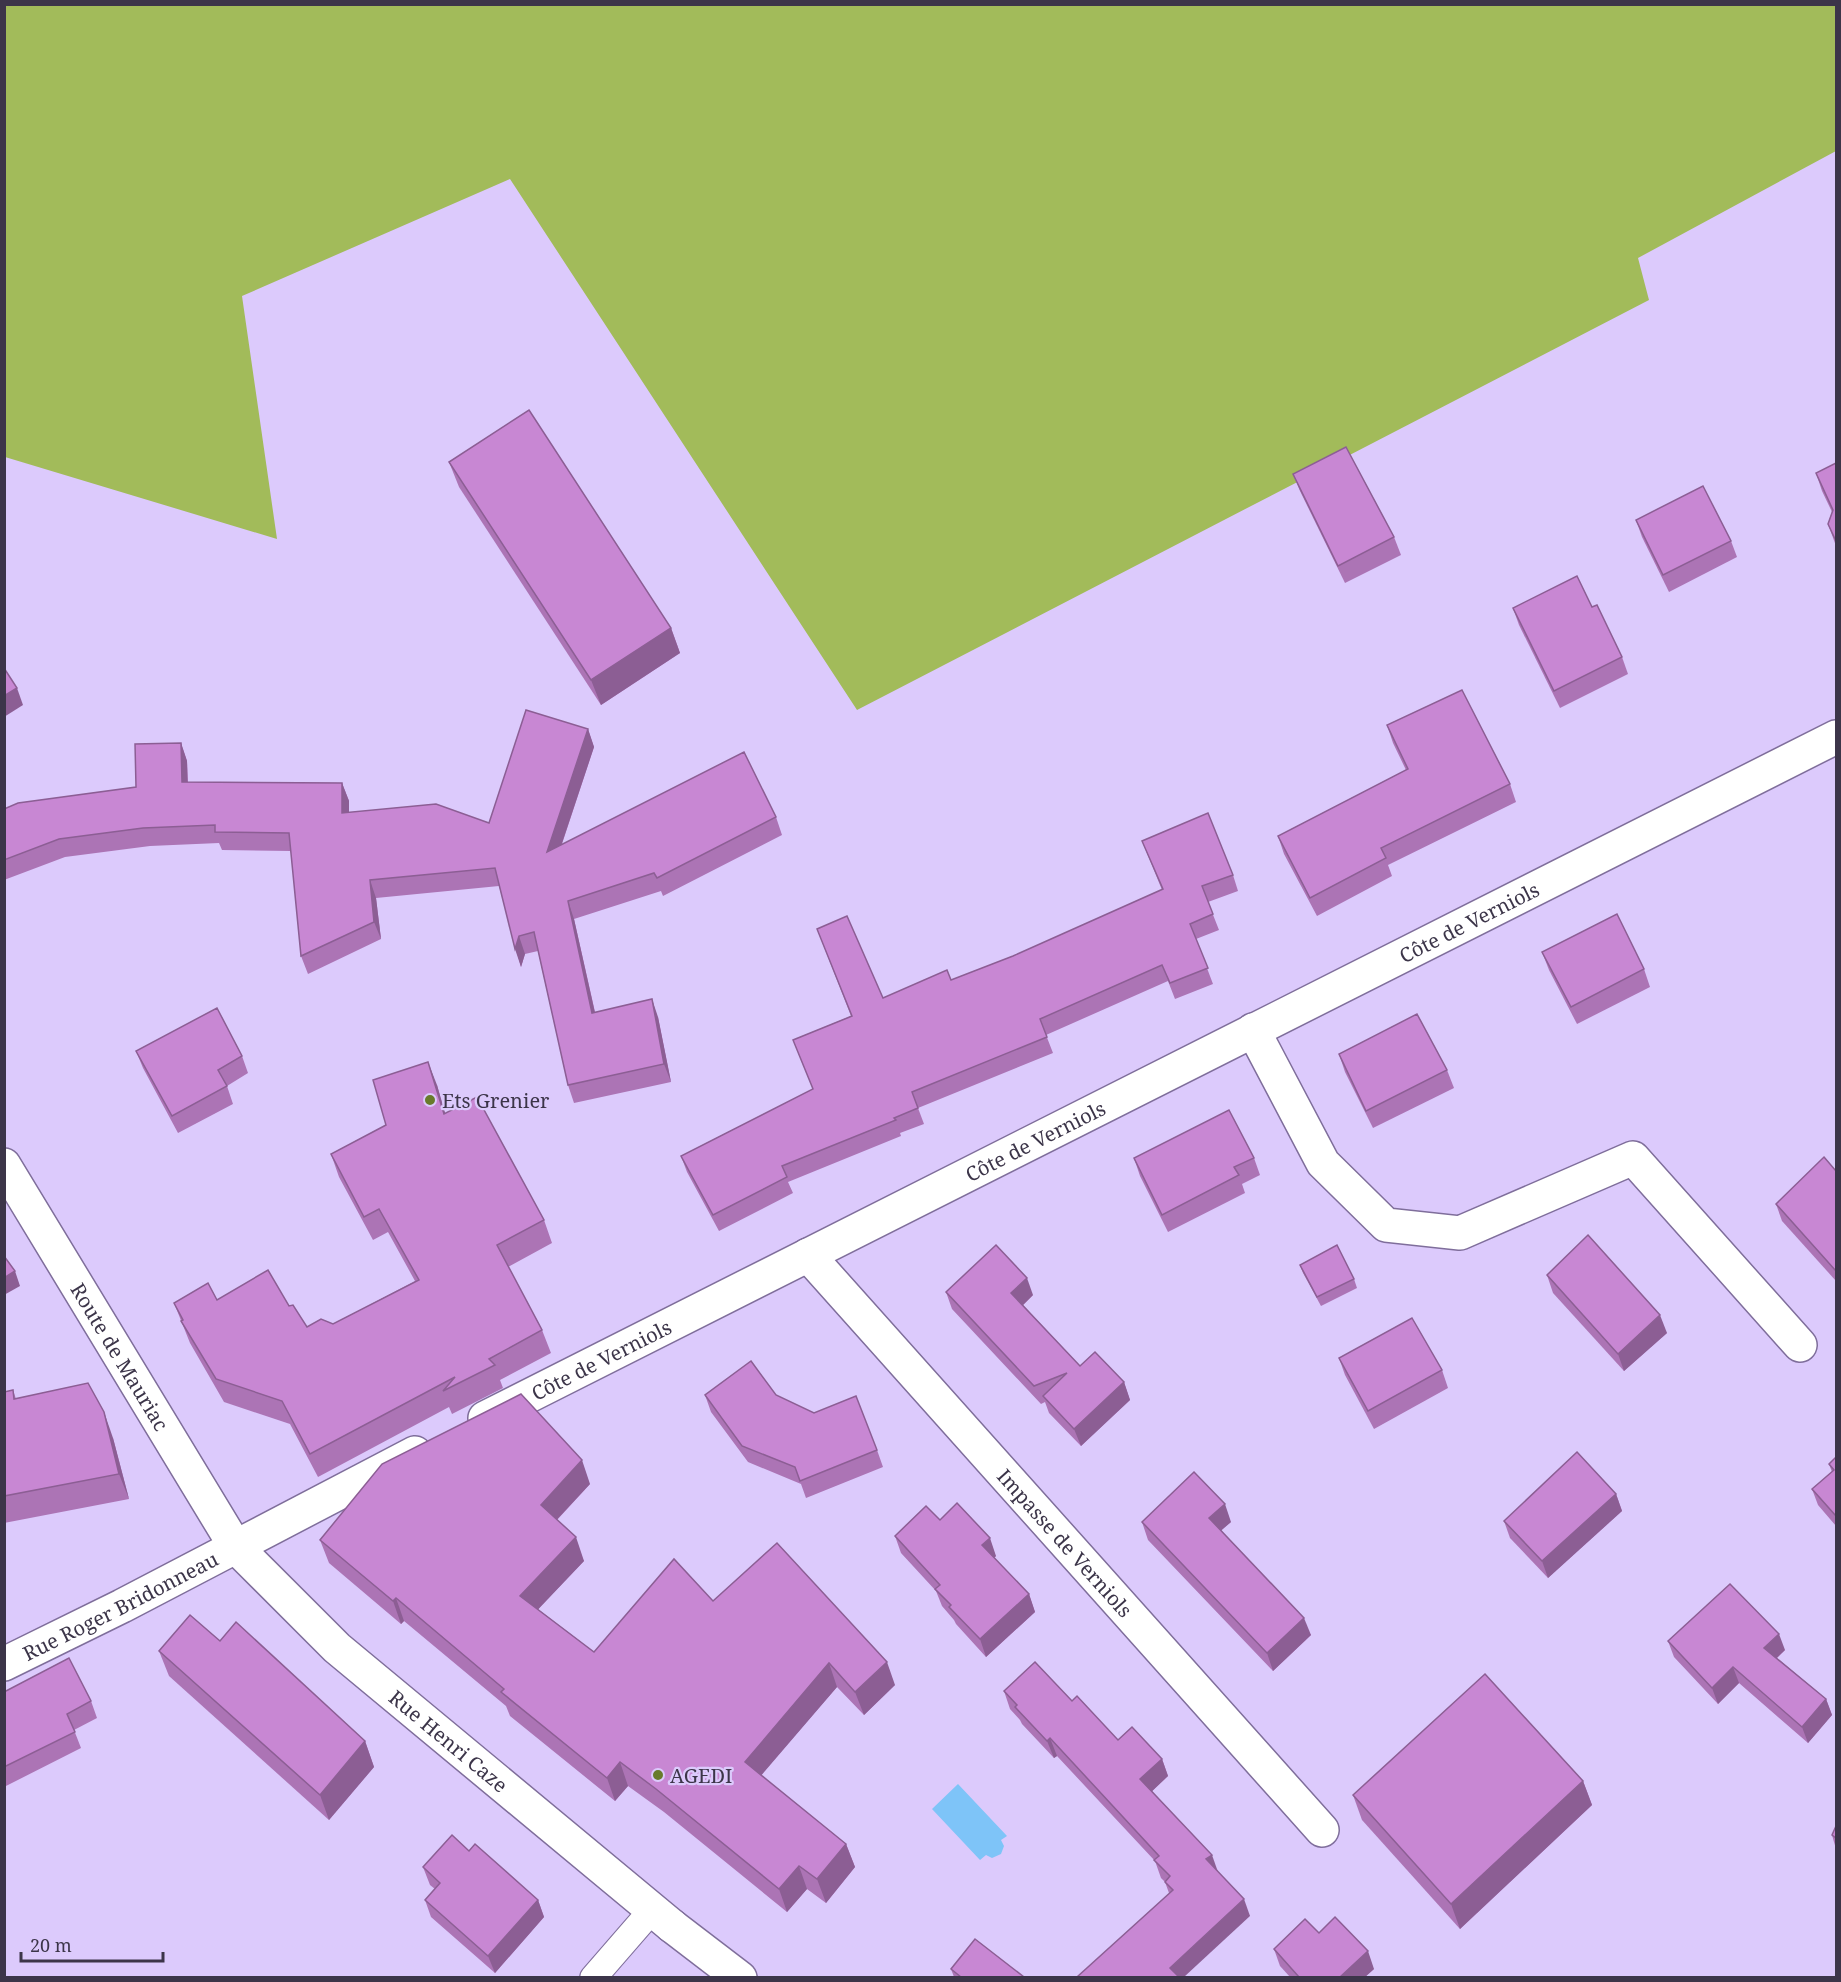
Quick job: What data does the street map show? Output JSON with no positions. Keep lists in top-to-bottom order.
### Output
{
  "streets": {
    "main road": [
      "Côte de Verniols",
      "Route de Mauriac",
      "Impasse de Verniols",
      "Rue Roger Bridonneau",
      "Rue Henri Caze"
    ]
  },
  "crossings": [
    ["Côte de Verniols", "Route de Mauriac"],
    ["Côte de Verniols", "Impasse de Verniols"],
    ["Côte de Verniols", "Rue Roger Bridonneau"],
    ["Côte de Verniols", "Rue Henri Caze"],
    ["Route de Mauriac", "Rue Roger Bridonneau"],
    ["Route de Mauriac", "Rue Henri Caze"],
    ["Rue Roger Bridonneau", "Rue Henri Caze"]
  ],
  "places": ["Ets Grenier", "AGEDI"],
  "scale_bar": "20 m"
}
